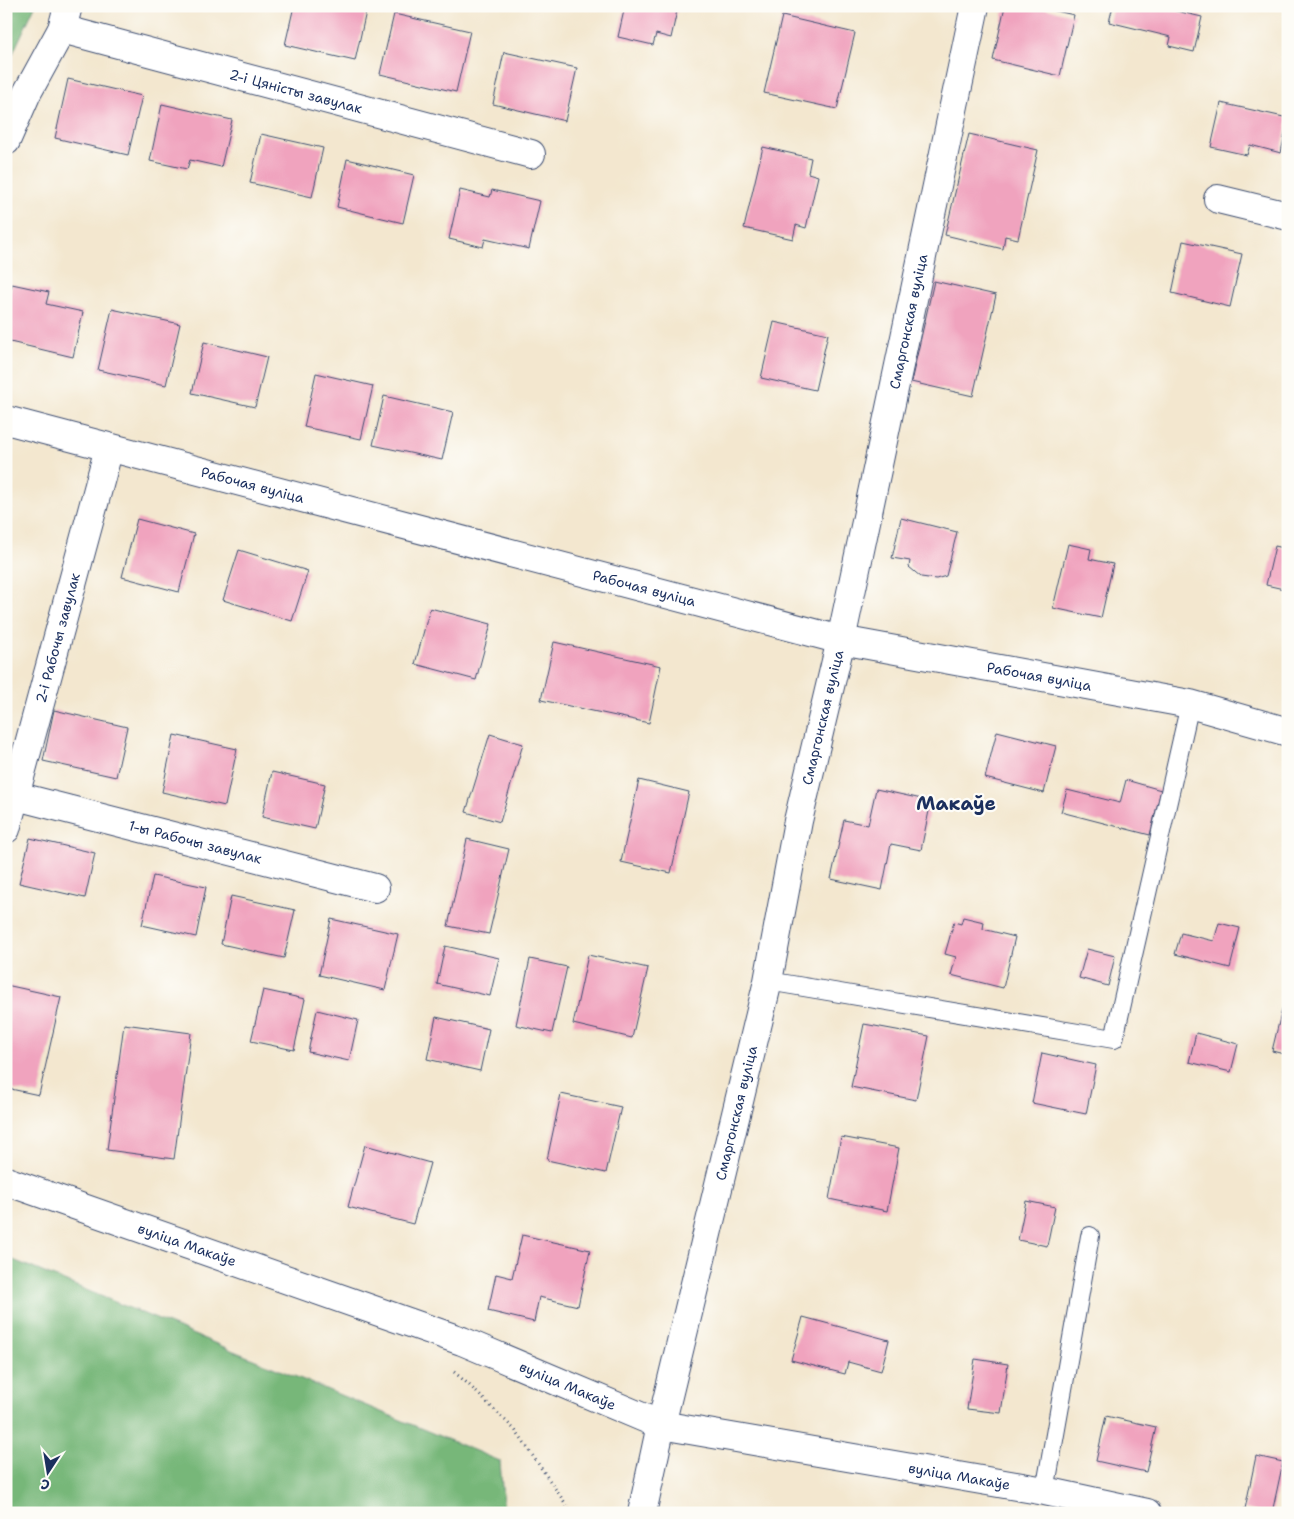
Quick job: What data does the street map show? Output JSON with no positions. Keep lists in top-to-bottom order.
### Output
{
  "streets": {
    "street": [
      "2-і Цяністы завулак",
      "Смаргонская вуліца",
      "Рабочая вуліца",
      "2-і Рабочы завулак",
      "1-ы Рабочы завулак",
      "вуліца Макаўе"
    ]
  },
  "crossings": [
    ["Смаргонская вуліца", "Рабочая вуліца"],
    ["Смаргонская вуліца", "вуліца Макаўе"],
    ["Рабочая вуліца", "2-і Рабочы завулак"],
    ["2-і Рабочы завулак", "1-ы Рабочы завулак"]
  ],
  "districts": ["Макаўе"],
  "north": "bottom"
}
